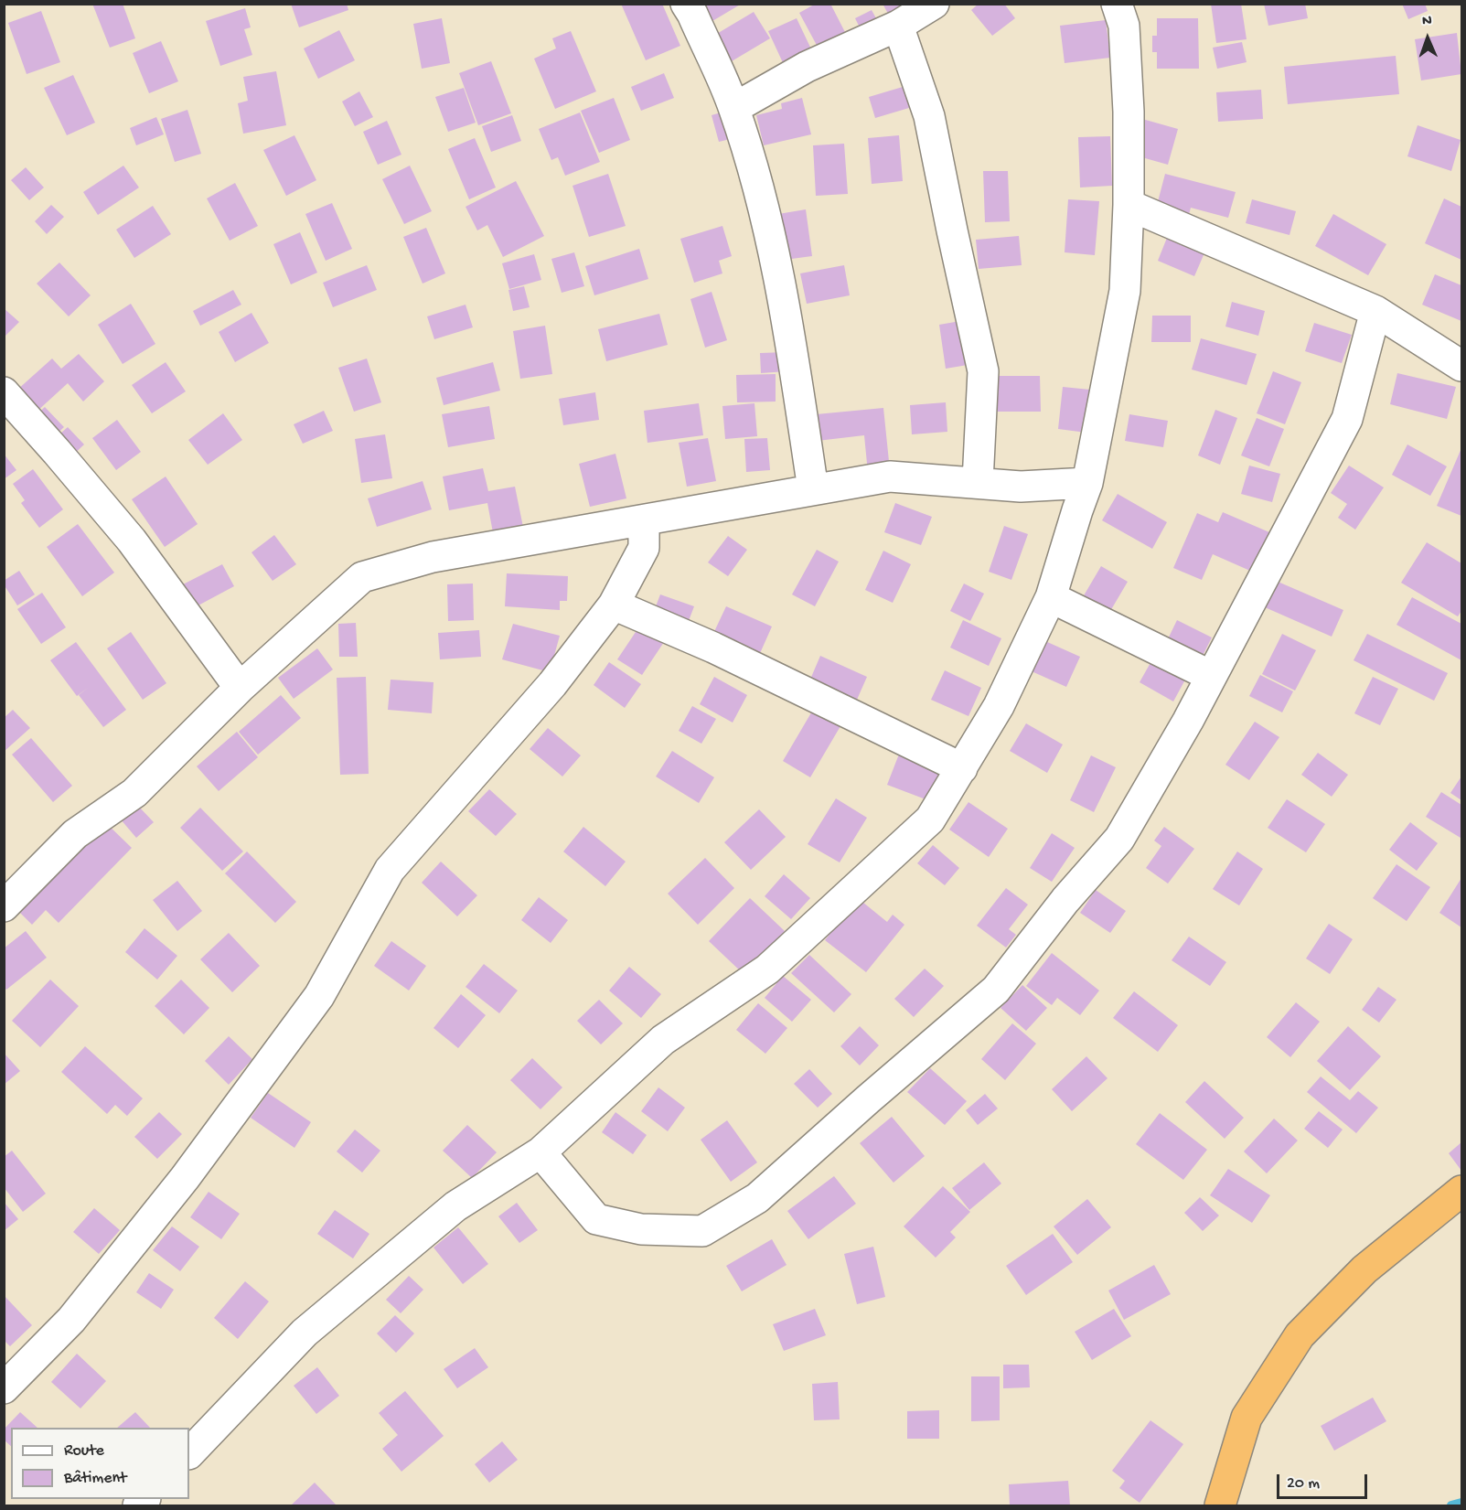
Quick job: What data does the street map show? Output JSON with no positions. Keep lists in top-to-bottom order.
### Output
{
  "legend": ["Route", "Bâtiment"],
  "scale_bar": "20 m",
  "north": "top"
}
